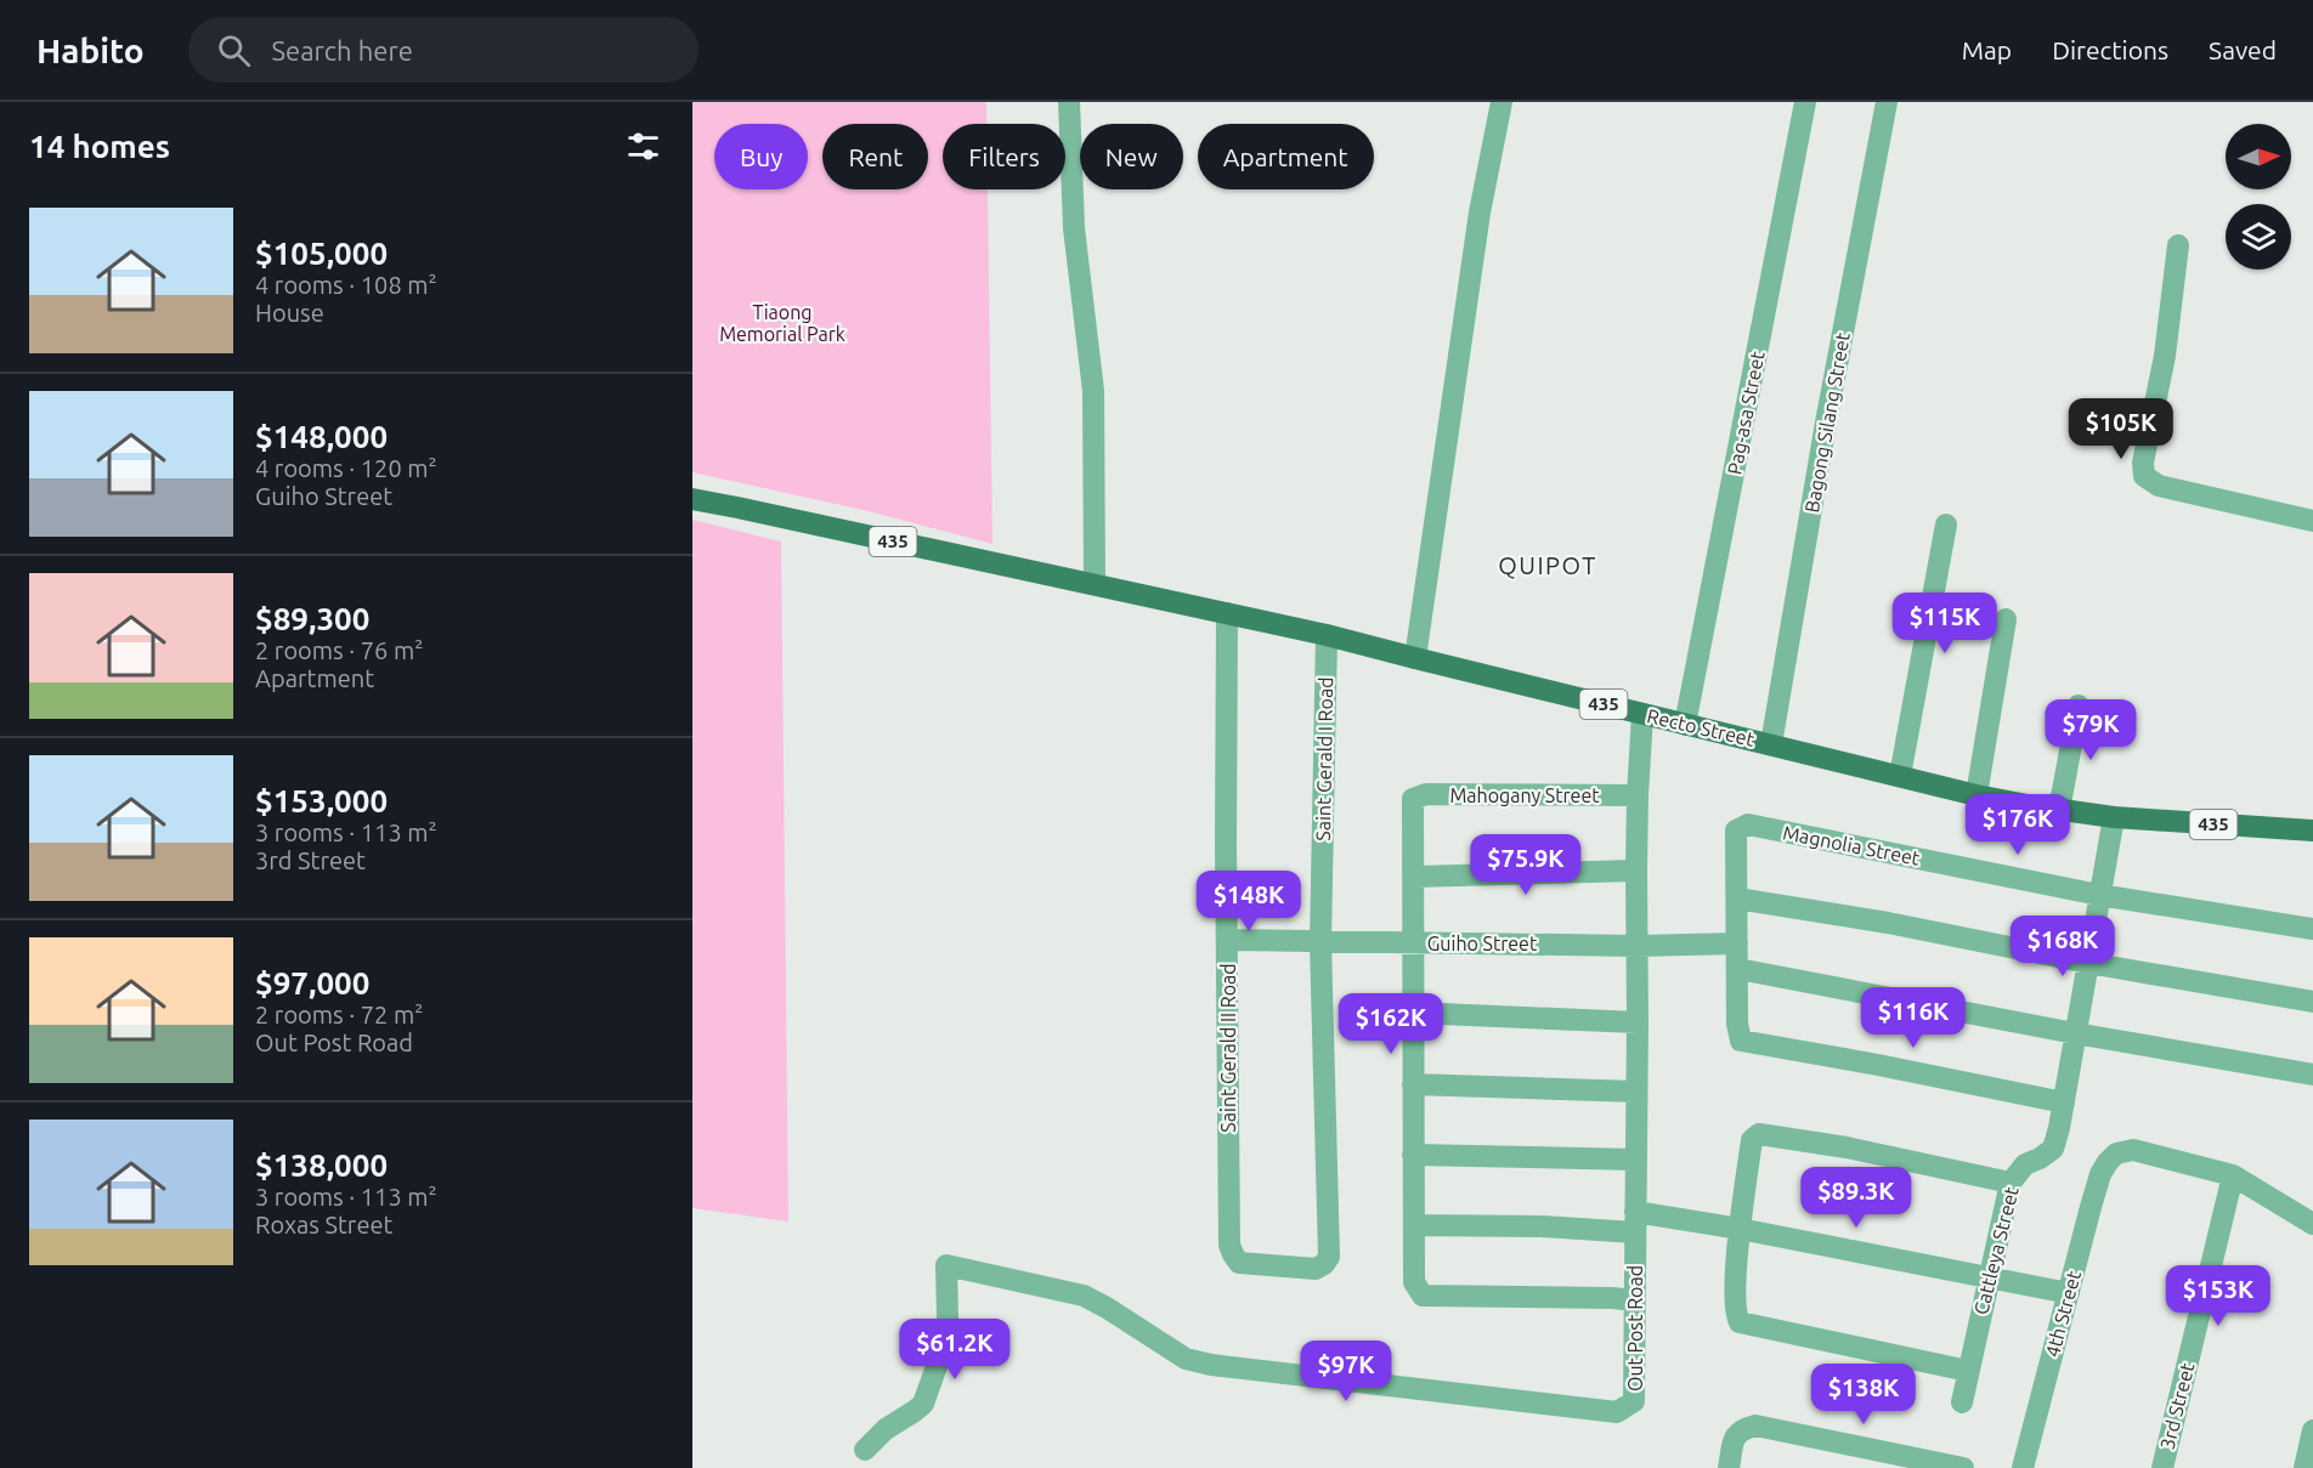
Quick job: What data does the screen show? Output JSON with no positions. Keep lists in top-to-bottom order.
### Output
{
  "streets": {
    "main road": ["435", "Recto Street"],
    "street": [
      "Pag-asa Street",
      "Bagong Silang Street",
      "Saint Gerald I Road",
      "Mahogany Street",
      "Magnolia Street",
      "Guiho Street",
      "Saint Gerald II Road",
      "Cattleya Street",
      "4th Street",
      "Out Post Road",
      "3rd Street"
    ]
  },
  "crossings": [
    ["Pag-asa Street", "Recto Street"],
    ["Bagong Silang Street", "Recto Street"],
    ["435", "Recto Street"],
    ["Recto Street", "Saint Gerald I Road"],
    ["Recto Street", "Saint Gerald II Road"],
    ["Recto Street", "Cattleya Street"],
    ["Recto Street", "Out Post Road"],
    ["Saint Gerald I Road", "Guiho Street"],
    ["Saint Gerald I Road", "Saint Gerald II Road"],
    ["Mahogany Street", "Out Post Road"],
    ["Magnolia Street", "Cattleya Street"],
    ["Guiho Street", "Saint Gerald II Road"],
    ["Guiho Street", "Out Post Road"],
    ["4th Street", "3rd Street"]
  ],
  "districts": ["QUIPOT"],
  "parks": ["Tiaong Memorial Park"],
  "north": "right",
  "page": {
    "header": "Habito",
    "search": "Search here",
    "nav": ["Map", "Directions", "Saved"],
    "heading": "14 homes",
    "chip": [
      "Buy",
      "Rent",
      "Filters",
      "New",
      "Apartment"
    ],
    "list": [
      {
        "name": "$105,000",
        "note": "4 rooms · 108 m² · House"
      },
      {
        "name": "$148,000",
        "note": "4 rooms · 120 m² · Guiho Street"
      },
      {
        "name": "$89,300",
        "note": "2 rooms · 76 m² · Apartment"
      },
      {
        "name": "$153,000",
        "note": "3 rooms · 113 m² · 3rd Street"
      },
      {
        "name": "$97,000",
        "note": "2 rooms · 72 m² · Out Post Road"
      },
      {
        "name": "$138,000",
        "note": "3 rooms · 113 m² · Roxas Street"
      }
    ],
    "price": [
      "$105K",
      "$115K",
      "$79K",
      "$176K",
      "$75.9K",
      "$148K",
      "$168K",
      "$116K",
      "$162K",
      "$89.3K",
      "$153K",
      "$61.2K",
      "$97K",
      "$138K"
    ]
  }
}
